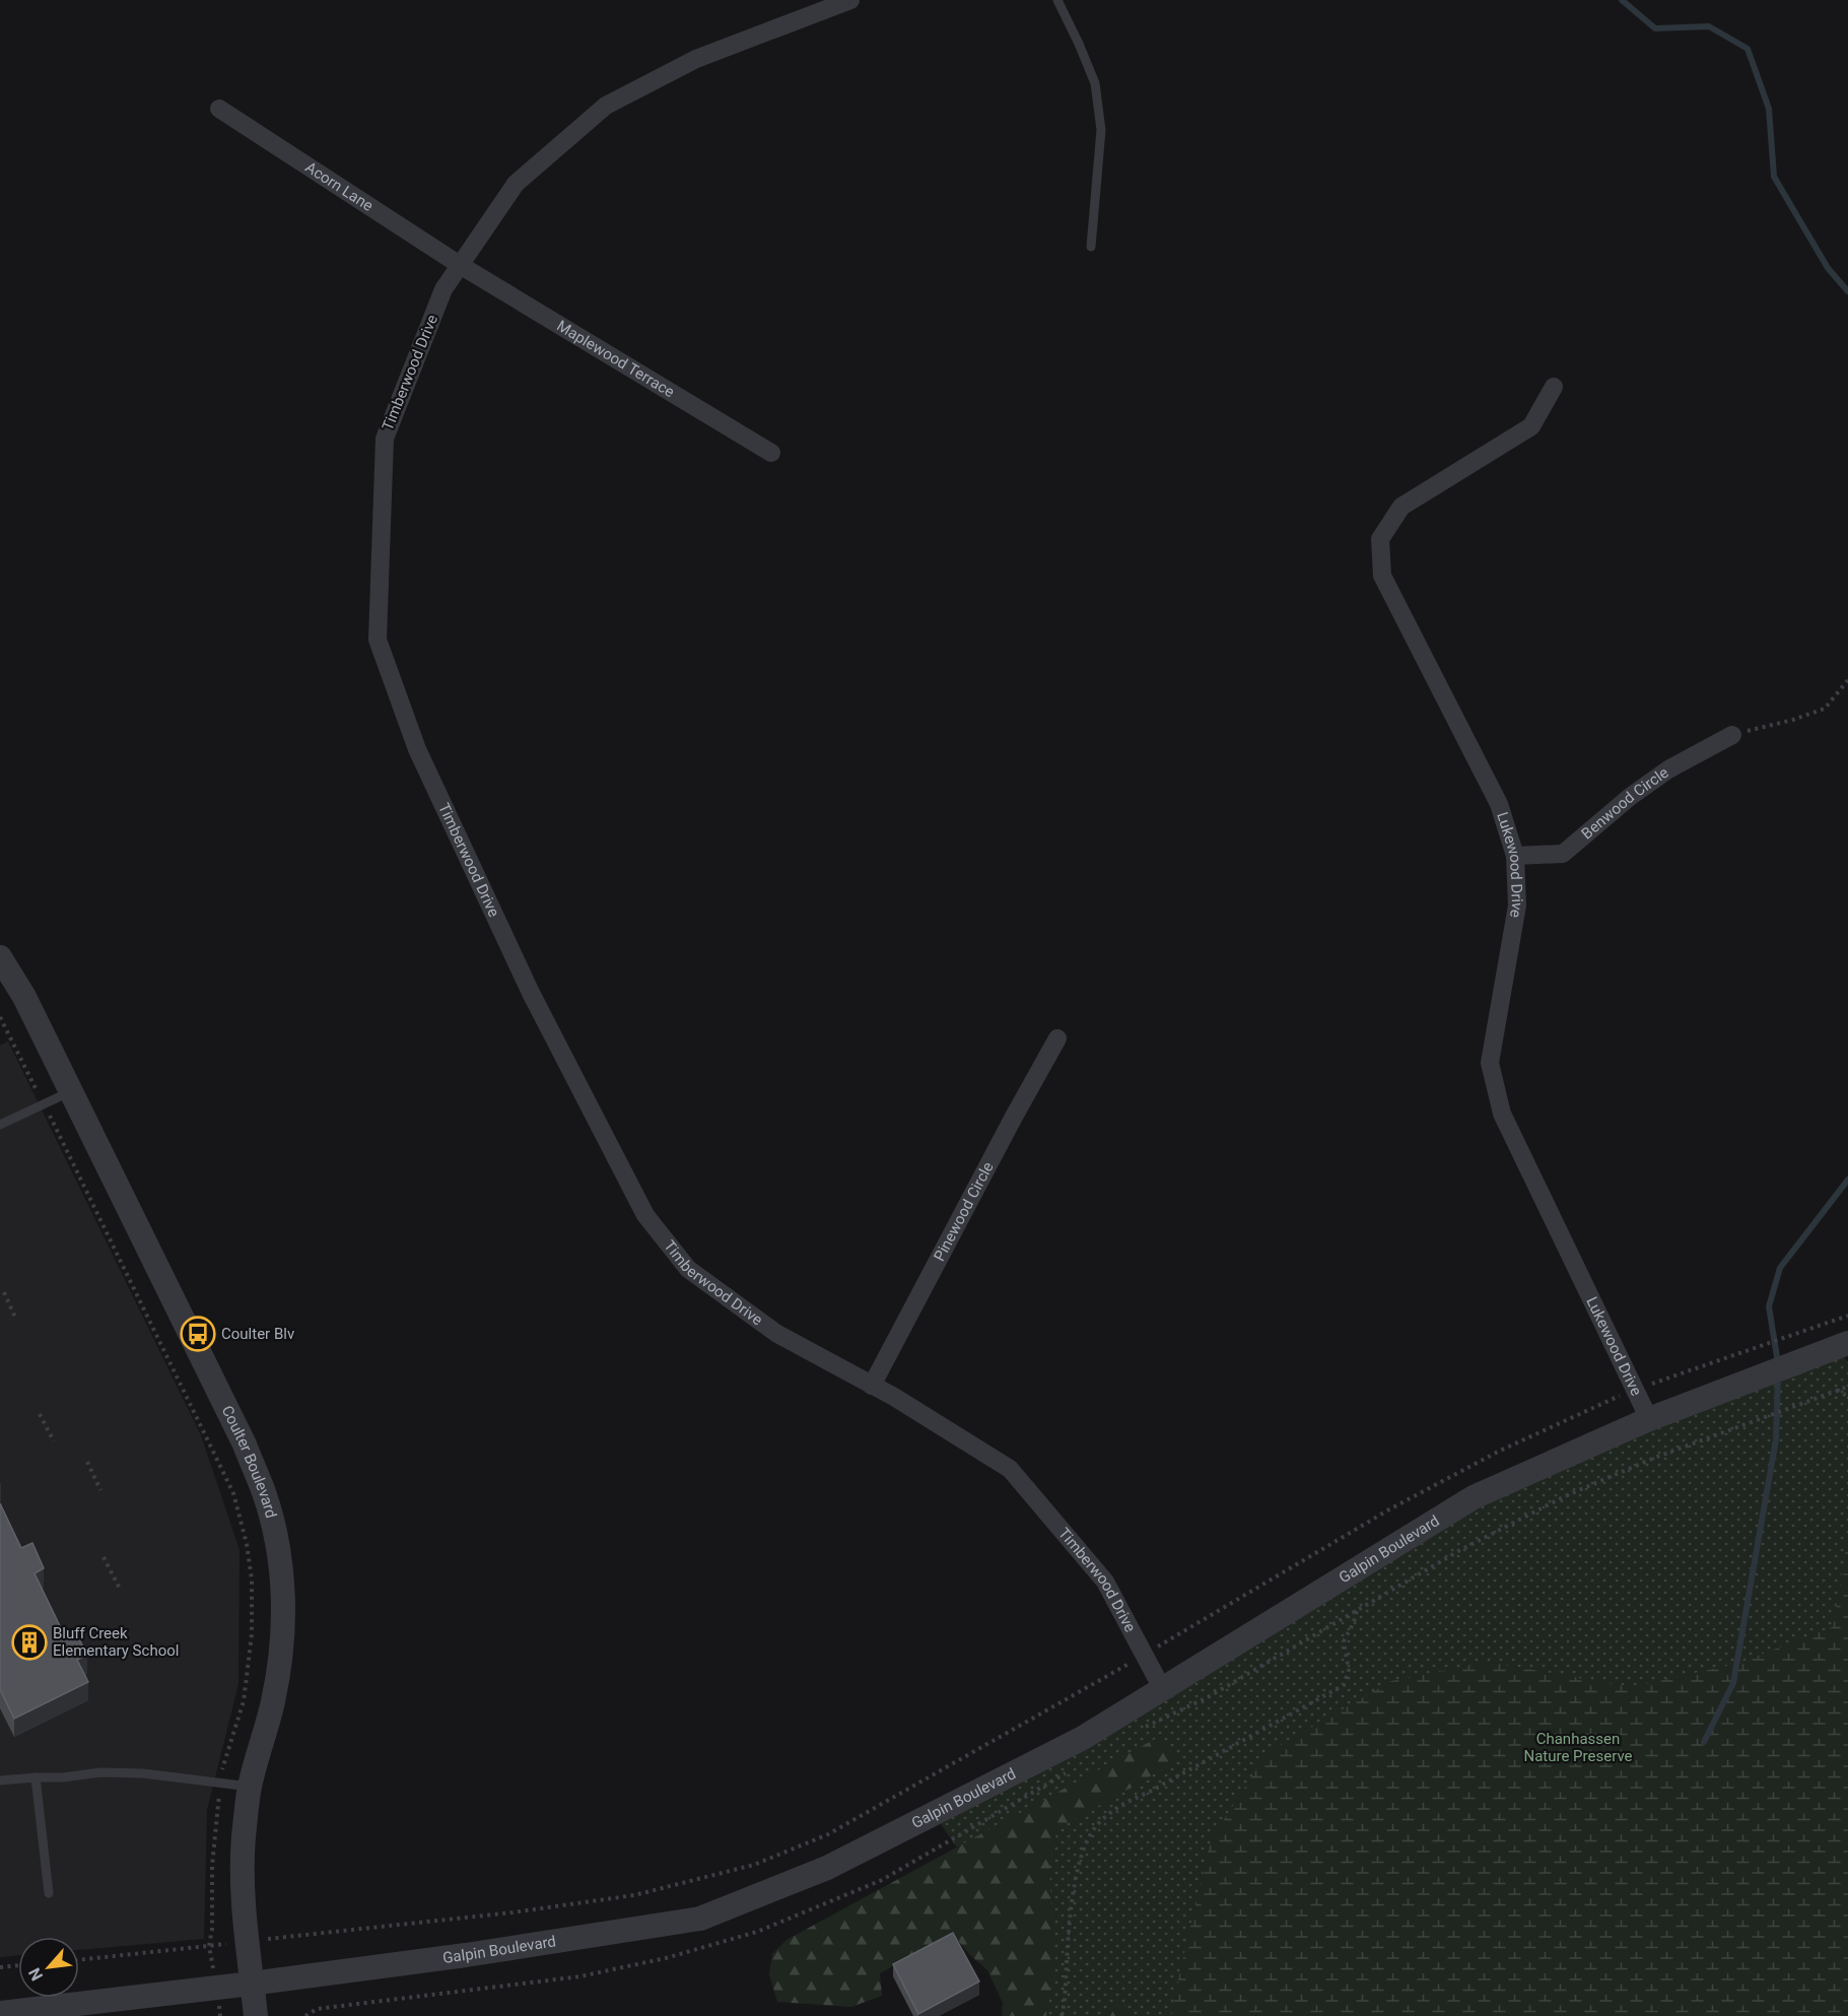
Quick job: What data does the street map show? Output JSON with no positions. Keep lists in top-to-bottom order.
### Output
{
  "streets": {
    "street": [
      "Acorn Lane",
      "Maplewood Terrace",
      "Timberwood Drive",
      "Benwood Circle",
      "Lukewood Drive",
      "Pinewood Circle",
      "Coulter Boulevard",
      "Galpin Boulevard"
    ]
  },
  "crossings": [
    ["Acorn Lane", "Maplewood Terrace"],
    ["Acorn Lane", "Timberwood Drive"],
    ["Maplewood Terrace", "Timberwood Drive"],
    ["Timberwood Drive", "Pinewood Circle"],
    ["Timberwood Drive", "Galpin Boulevard"],
    ["Benwood Circle", "Lukewood Drive"],
    ["Lukewood Drive", "Galpin Boulevard"],
    ["Coulter Boulevard", "Galpin Boulevard"]
  ],
  "parks": ["Chanhassen Nature Preserve"],
  "places": {
    "bus stop": ["Coulter Blv"],
    "building": ["Bluff Creek Elementary School"]
  },
  "north": "bottom left"
}
